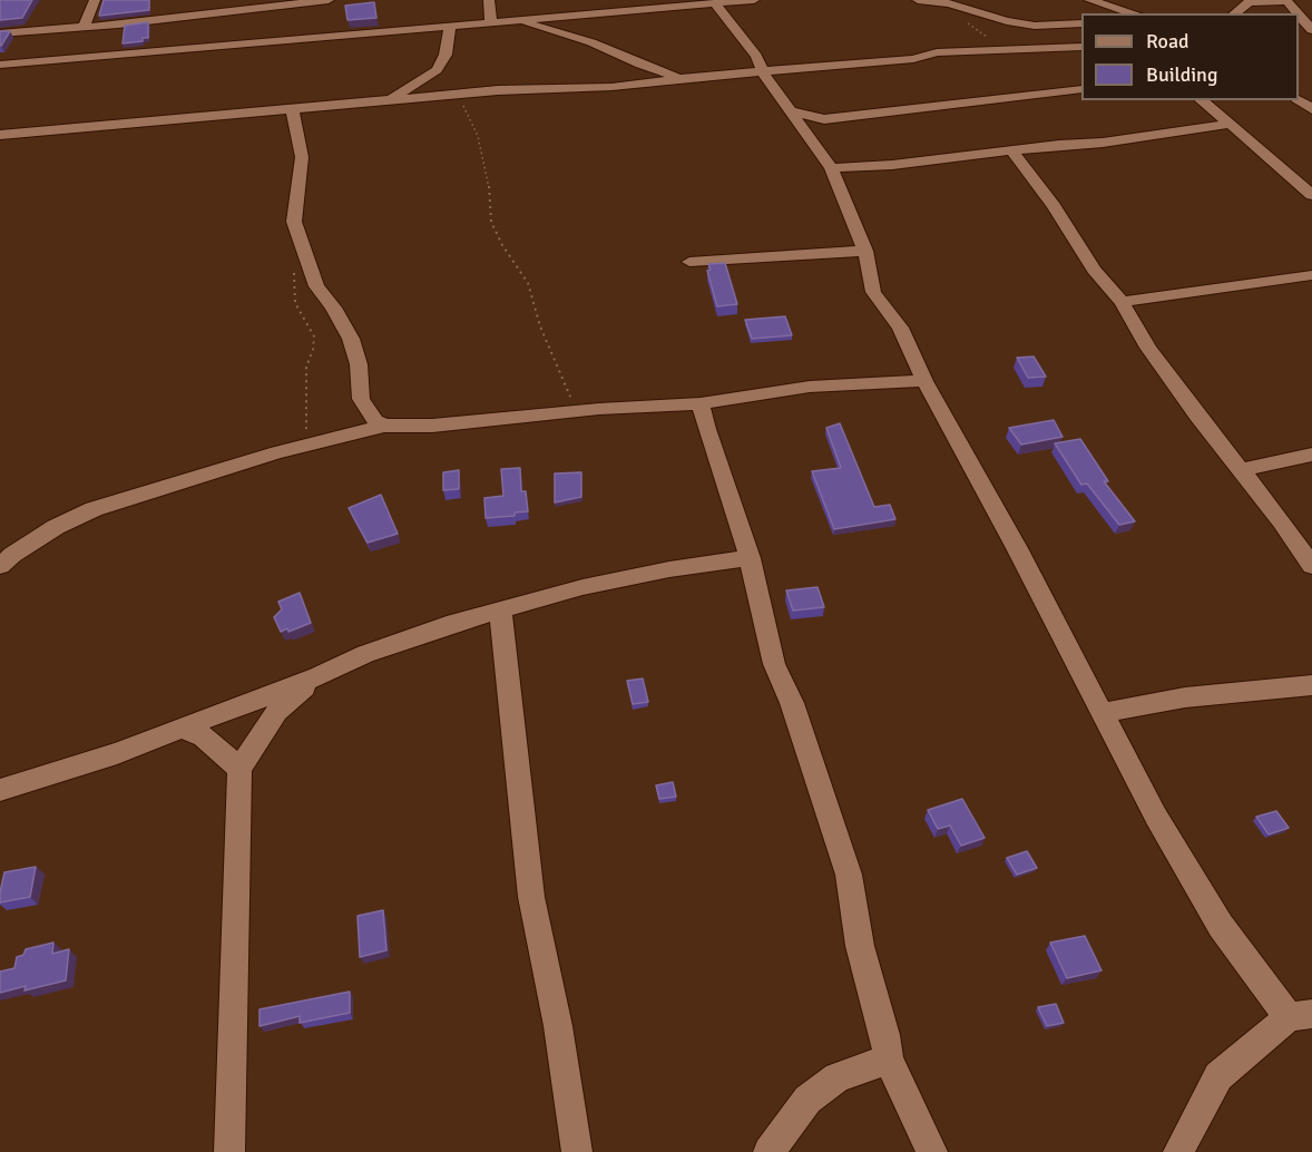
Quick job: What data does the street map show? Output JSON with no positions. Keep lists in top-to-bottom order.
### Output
{
  "legend": ["Road", "Building"]
}
